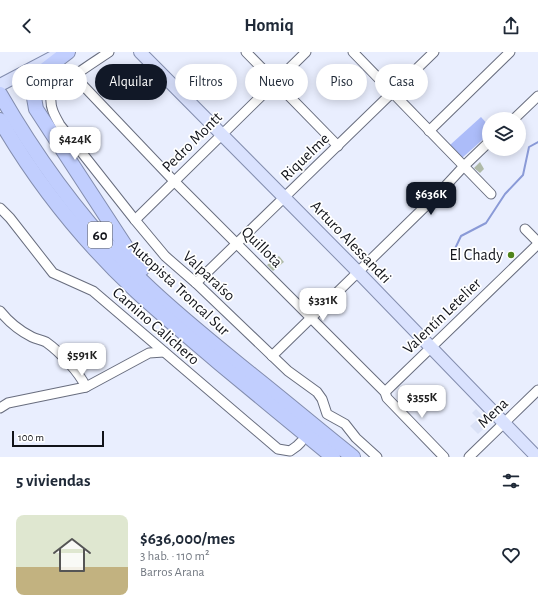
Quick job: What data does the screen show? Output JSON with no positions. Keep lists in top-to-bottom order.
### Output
{
  "streets": {
    "highway": ["60", "Autopista Troncal Sur"],
    "main road": ["Arturo Alessandri"],
    "street": [
      "Pedro Montt",
      "Riquelme",
      "Quillota",
      "Valparaíso",
      "Valentín Letelier",
      "Camino Calichero",
      "Mena"
    ]
  },
  "crossings": [
    ["Pedro Montt", "Arturo Alessandri"],
    ["Pedro Montt", "Quillota"],
    ["Pedro Montt", "Valparaíso"],
    ["Riquelme", "Arturo Alessandri"],
    ["Riquelme", "Quillota"],
    ["Riquelme", "Valparaíso"],
    ["Arturo Alessandri", "Valentín Letelier"],
    ["Arturo Alessandri", "Mena"],
    ["Quillota", "Valentín Letelier"]
  ],
  "places": ["El Chady"],
  "scale_bar": "100 m",
  "page": {
    "header": "Homiq",
    "chip": [
      "Comprar",
      "Alquilar",
      "Filtros",
      "Nuevo",
      "Piso",
      "Casa"
    ],
    "price": [
      "$424K",
      "$636K",
      "$331K",
      "$591K",
      "$355K"
    ],
    "scale": "100 m",
    "heading": "5 viviendas",
    "list": [
      {
        "name": "$636,000/mes",
        "note": "3 hab. · 110 m² · Barros Arana"
      }
    ]
  }
}
